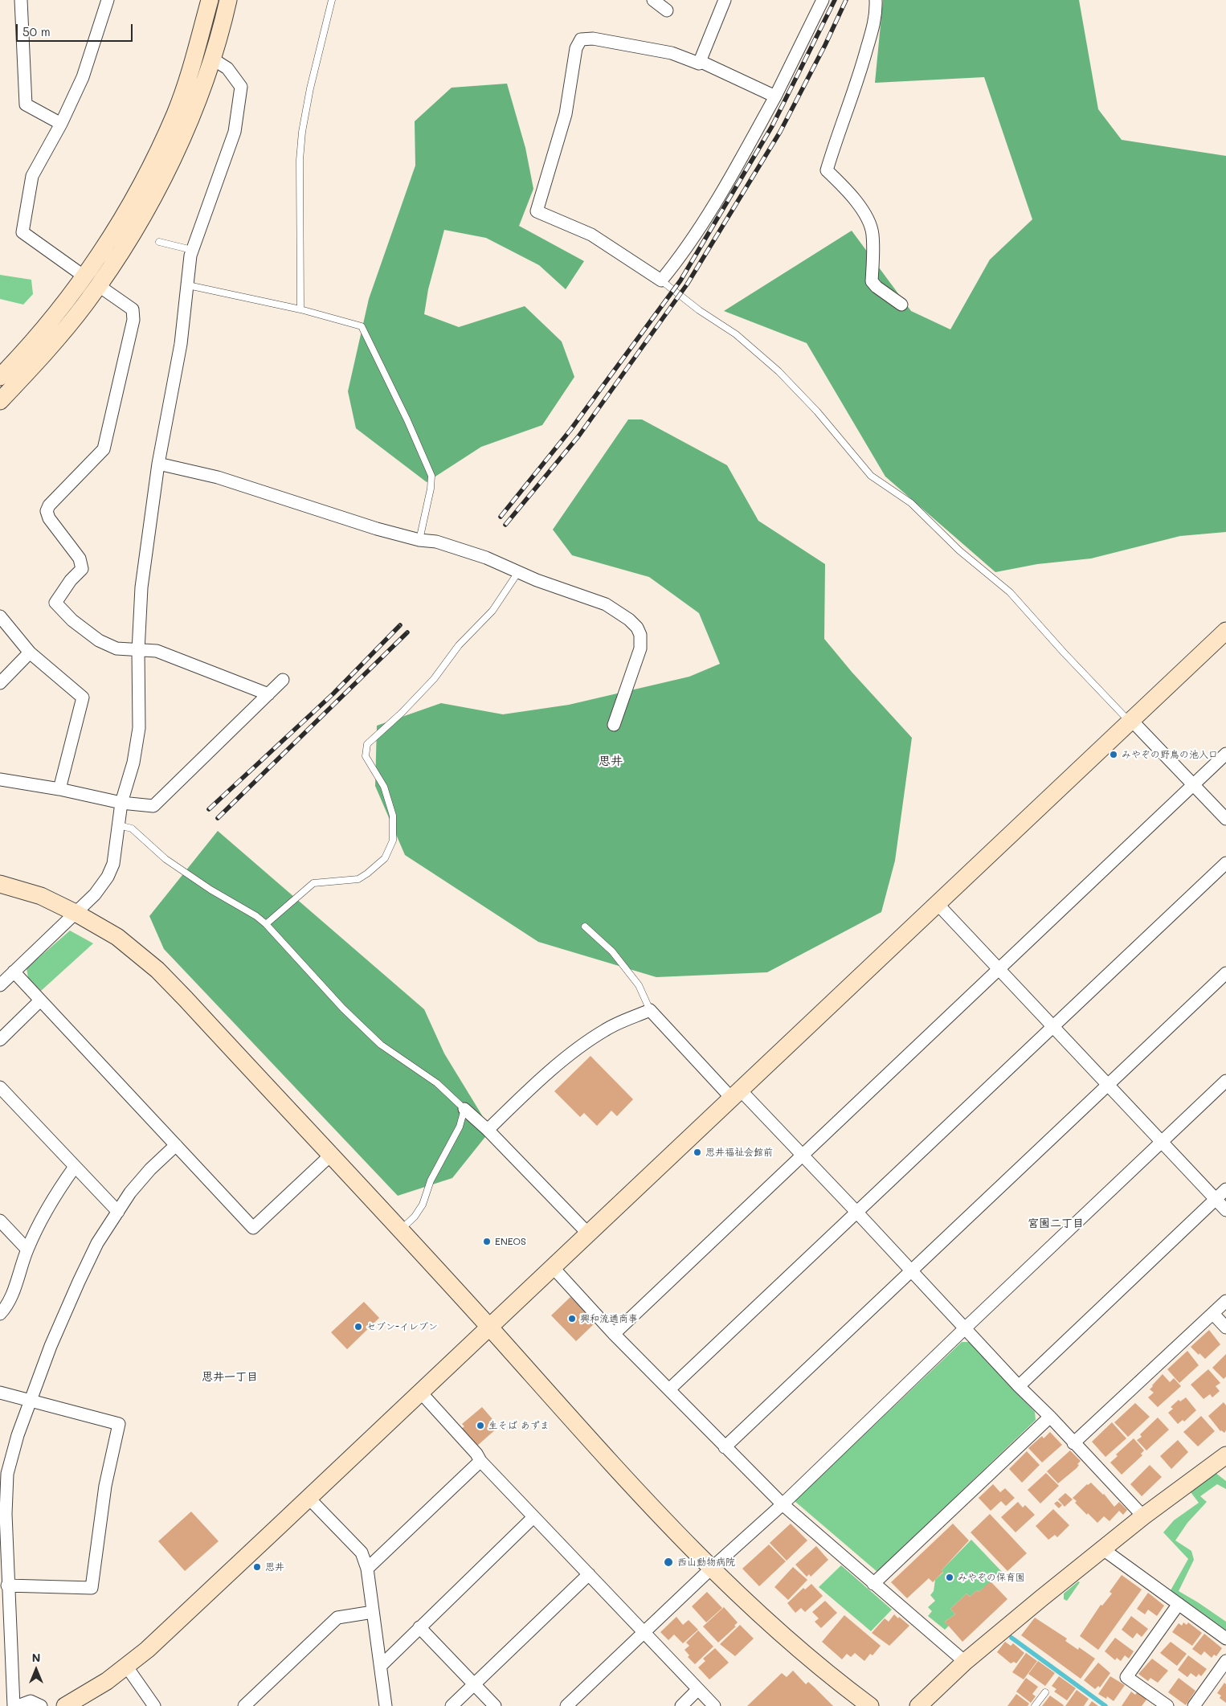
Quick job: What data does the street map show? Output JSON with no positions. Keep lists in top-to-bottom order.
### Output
{
  "districts": ["思井", "宮園二丁目", "思井一丁目"],
  "places": [
    "みやぞの野鳥の池入口",
    "思井福祉会館前",
    "ENEOS",
    "興和流通商事",
    "セブン-イレブン",
    "生そば あずま",
    "西山動物病院",
    "思井",
    "みやぞの保育園"
  ],
  "scale_bar": "50 m",
  "north": "top"
}
